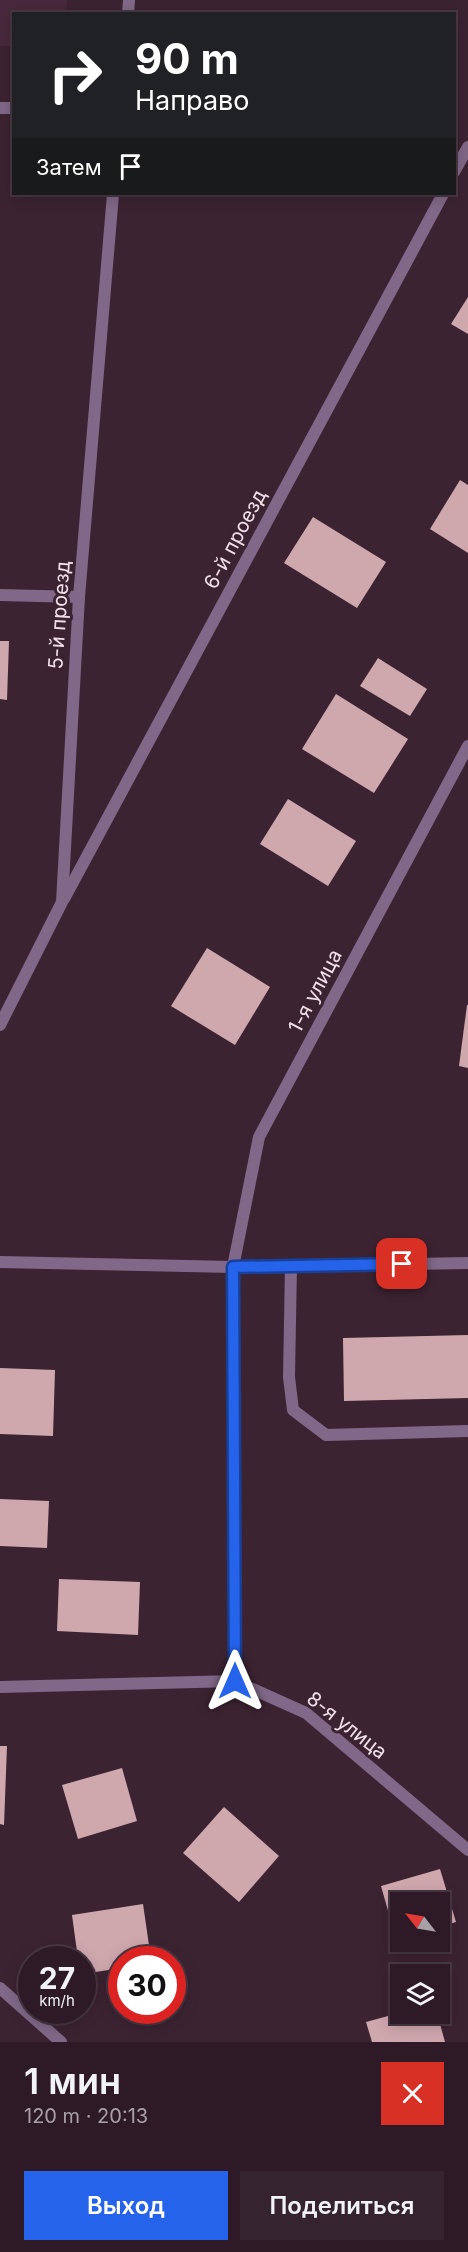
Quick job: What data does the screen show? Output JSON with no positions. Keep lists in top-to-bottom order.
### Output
{
  "streets": {
    "street": [
      "6-й проезд",
      "5-й проезд",
      "1-я улица",
      "8-я улица"
    ]
  },
  "crossings": [
    ["6-й проезд", "5-й проезд"],
    ["1-я улица", "8-я улица"]
  ],
  "north": "top left",
  "page": {
    "turn": ["90 m", "Направо"],
    "then": "Затем",
    "speed": "27 km/h",
    "limit": "30",
    "heading": ["1 мин", "120 m · 20:13"],
    "buttons": ["Выход", "Поделиться"]
  }
}
